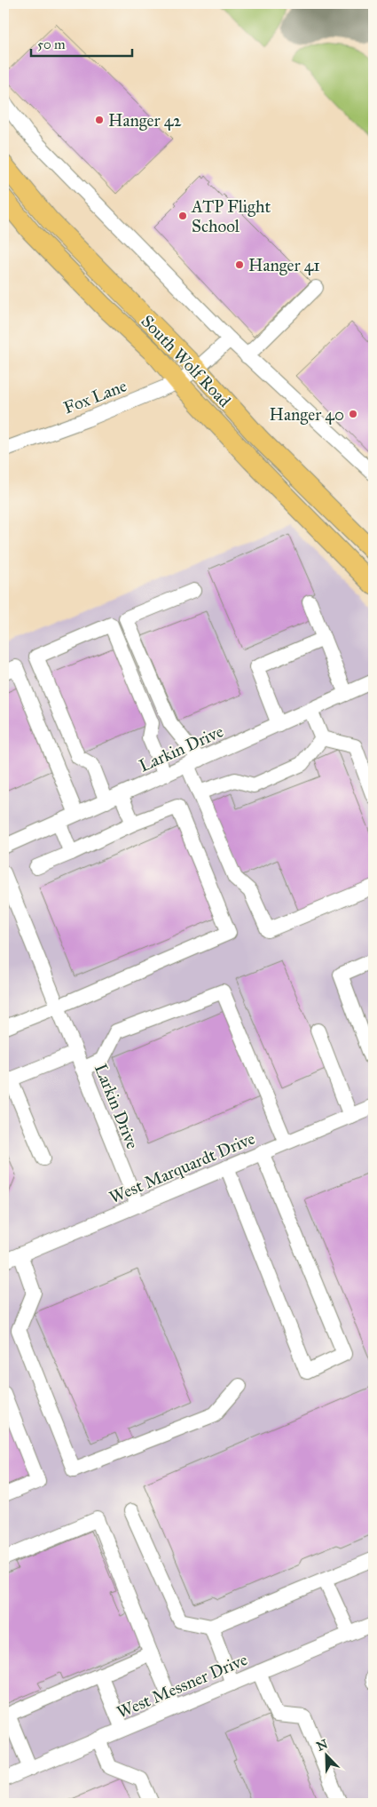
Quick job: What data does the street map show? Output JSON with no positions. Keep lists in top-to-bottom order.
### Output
{
  "streets": {
    "main road": ["South Wolf Road"],
    "street": [
      "Fox Lane",
      "Larkin Drive",
      "West Marquardt Drive",
      "West Messner Drive"
    ]
  },
  "crossings": [
    ["South Wolf Road", "Fox Lane"],
    ["Larkin Drive", "West Marquardt Drive"]
  ],
  "places": [
    "Hanger 42",
    "ATP Flight School",
    "Hanger 41",
    "Hanger 40"
  ],
  "scale_bar": "50 m",
  "north": "top left"
}
